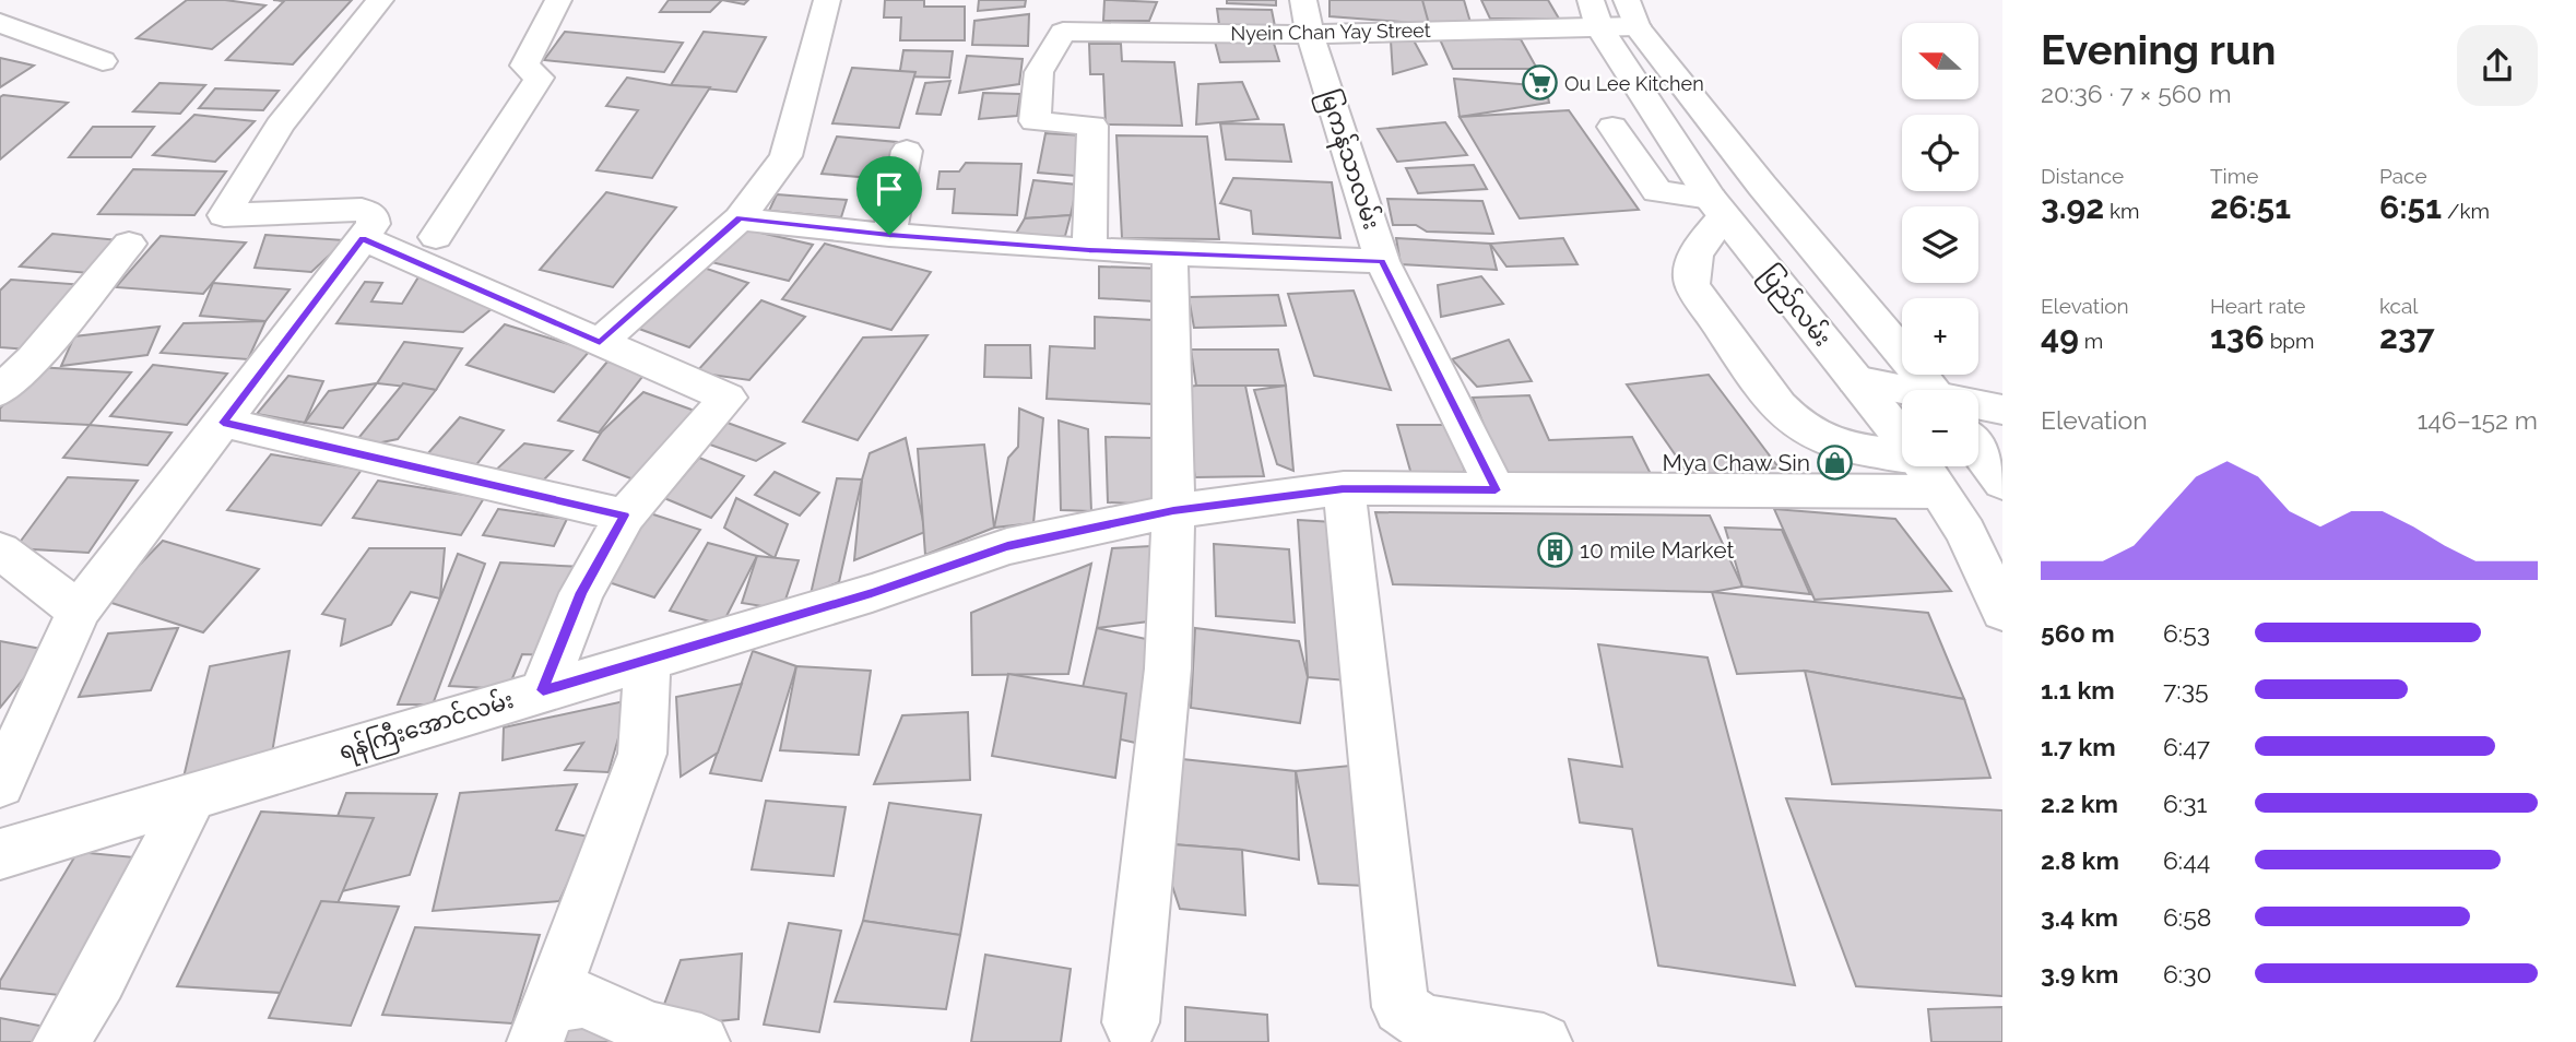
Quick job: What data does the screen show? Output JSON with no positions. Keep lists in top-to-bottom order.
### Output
{
  "streets": {
    "main road": [
      "Nyein Chan Yay Street",
      "မြကန်သာလမ်း",
      "ပြည်လမ်း",
      "ရန်ကြီးအောင်လမ်း"
    ]
  },
  "crossings": [
    ["Nyein Chan Yay Street", "မြကန်သာလမ်း"],
    ["Nyein Chan Yay Street", "ပြည်လမ်း"],
    ["မြကန်သာလမ်း", "ရန်ကြီးအောင်လမ်း"],
    ["ပြည်လမ်း", "ရန်ကြီးအောင်လမ်း"]
  ],
  "places": {
    "supermarket": ["Ou Lee Kitchen"],
    "shop": ["Mya Chaw Sin"],
    "building": ["10 mile Market"]
  },
  "north": "left",
  "page": {
    "heading": ["Evening run", "20:36 · 7 × 560 m"],
    "map_buttons": ["+", "−"],
    "stats": [
      ["Distance", "3.92 km"],
      ["Time", "26:51"],
      ["Pace", "6:51 /km"],
      ["Elevation", "49 m"],
      ["Heart rate", "136 bpm"],
      ["kcal", "237"]
    ],
    "chart": ["Elevation", "146–152 m"],
    "list": [
      {
        "name": "560 m",
        "note": "6:53"
      },
      {
        "name": "1.1 km",
        "note": "7:35"
      },
      {
        "name": "1.7 km",
        "note": "6:47"
      },
      {
        "name": "2.2 km",
        "note": "6:31"
      },
      {
        "name": "2.8 km",
        "note": "6:44"
      },
      {
        "name": "3.4 km",
        "note": "6:58"
      },
      {
        "name": "3.9 km",
        "note": "6:30"
      }
    ]
  }
}
